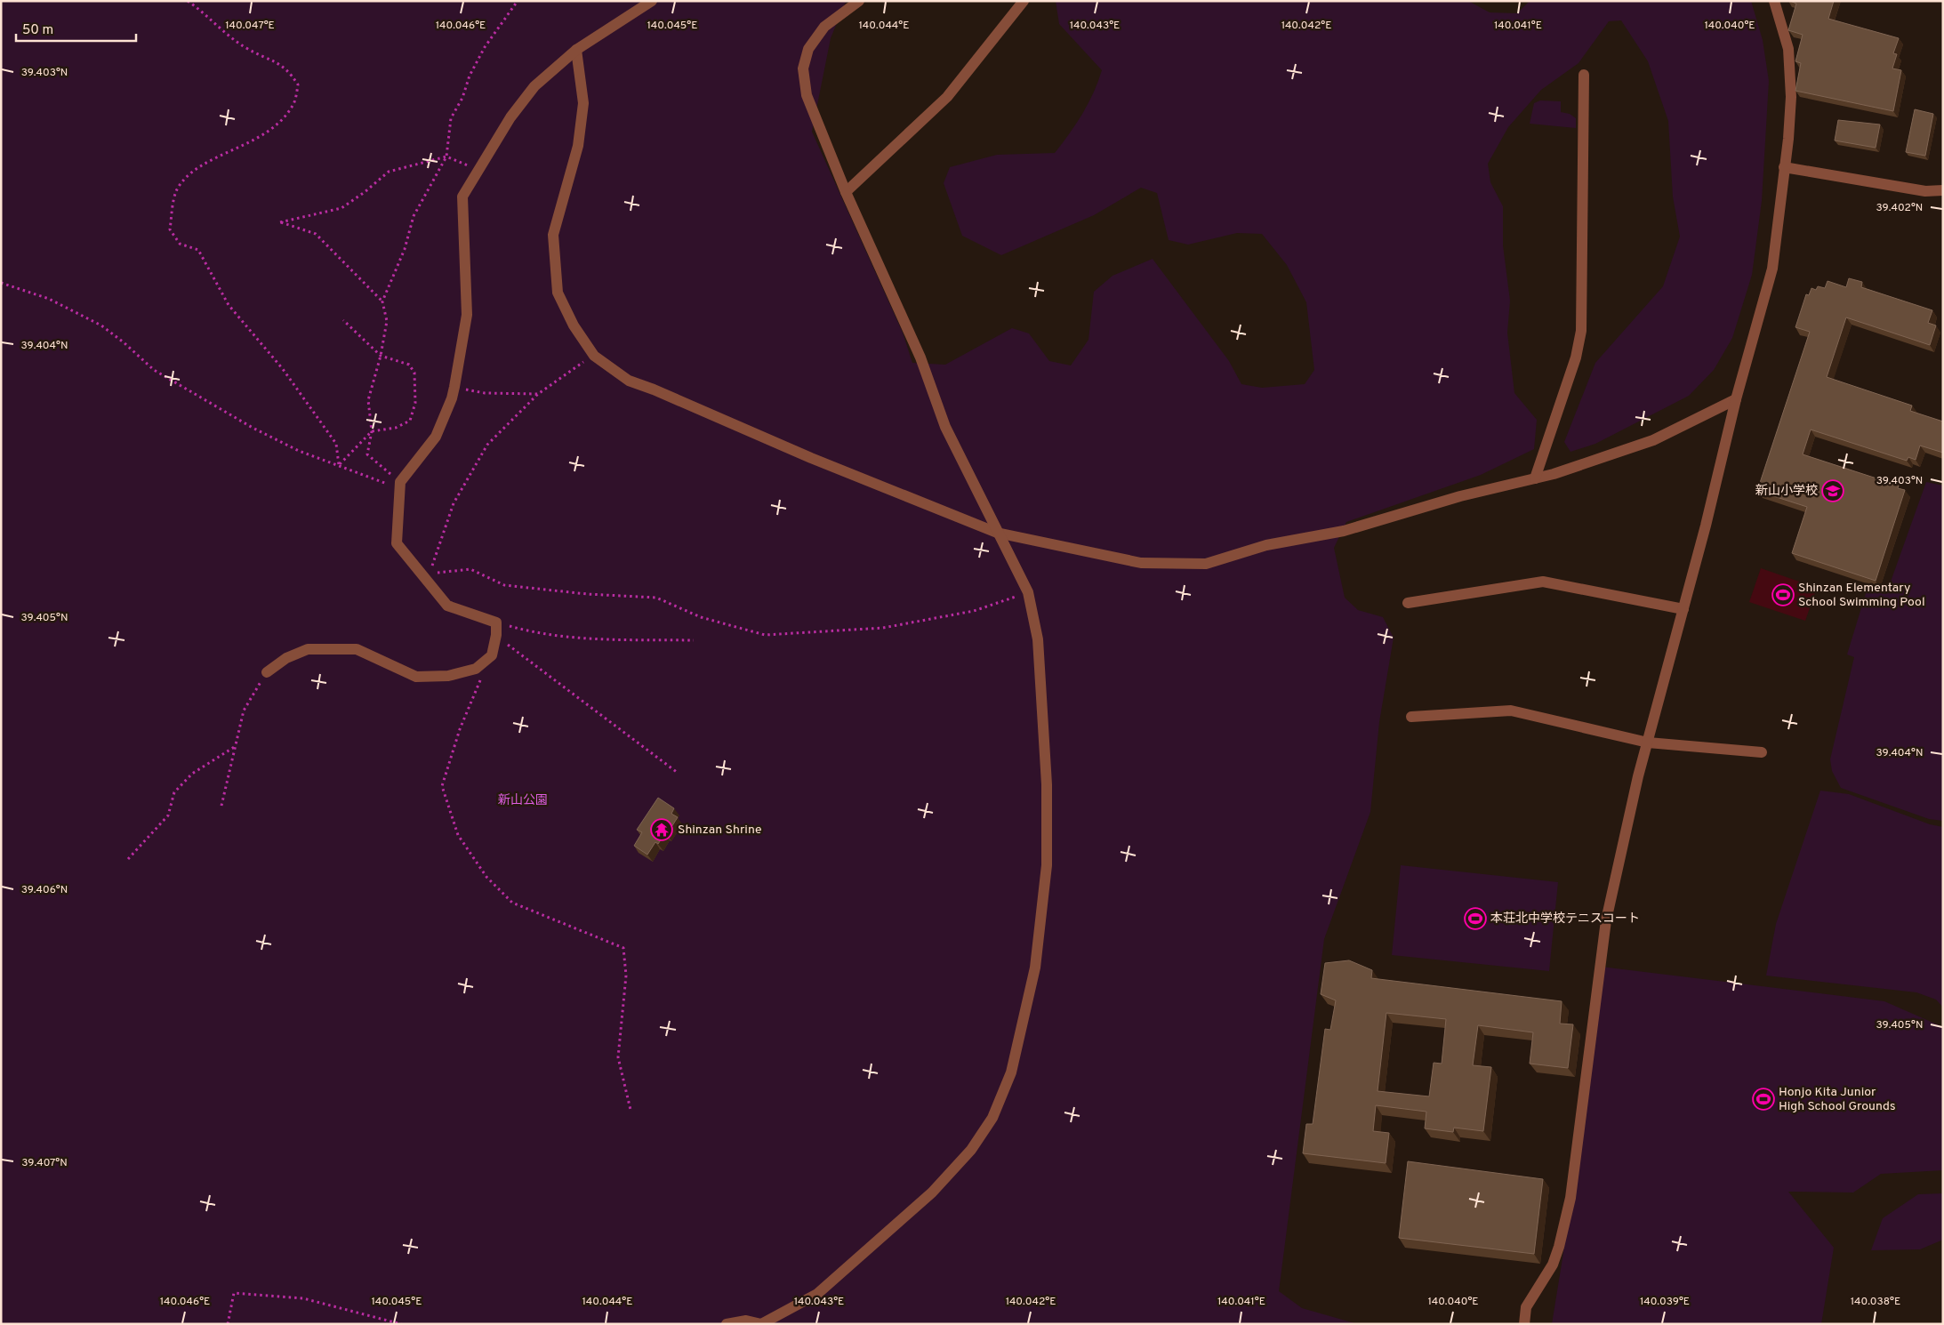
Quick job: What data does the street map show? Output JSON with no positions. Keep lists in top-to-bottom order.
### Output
{
  "parks": ["新山公園"],
  "places": {
    "school or university": ["新山小学校"],
    "sports": ["Shinzan Elementary School Swimming Pool", "本荘北中学校テニスコート", "Honjo Kita Junior High School Grounds"],
    "temple": ["Shinzan Shrine"]
  },
  "scale_bar": "50 m",
  "coordinates": [
    "140.047°E",
    "140.046°E",
    "140.045°E",
    "140.044°E",
    "140.043°E",
    "140.042°E",
    "140.041°E",
    "140.040°E",
    "39.403°N",
    "39.402°N",
    "39.404°N",
    "39.405°N",
    "39.406°N",
    "39.407°N",
    "140.039°E",
    "140.038°E"
  ]
}
